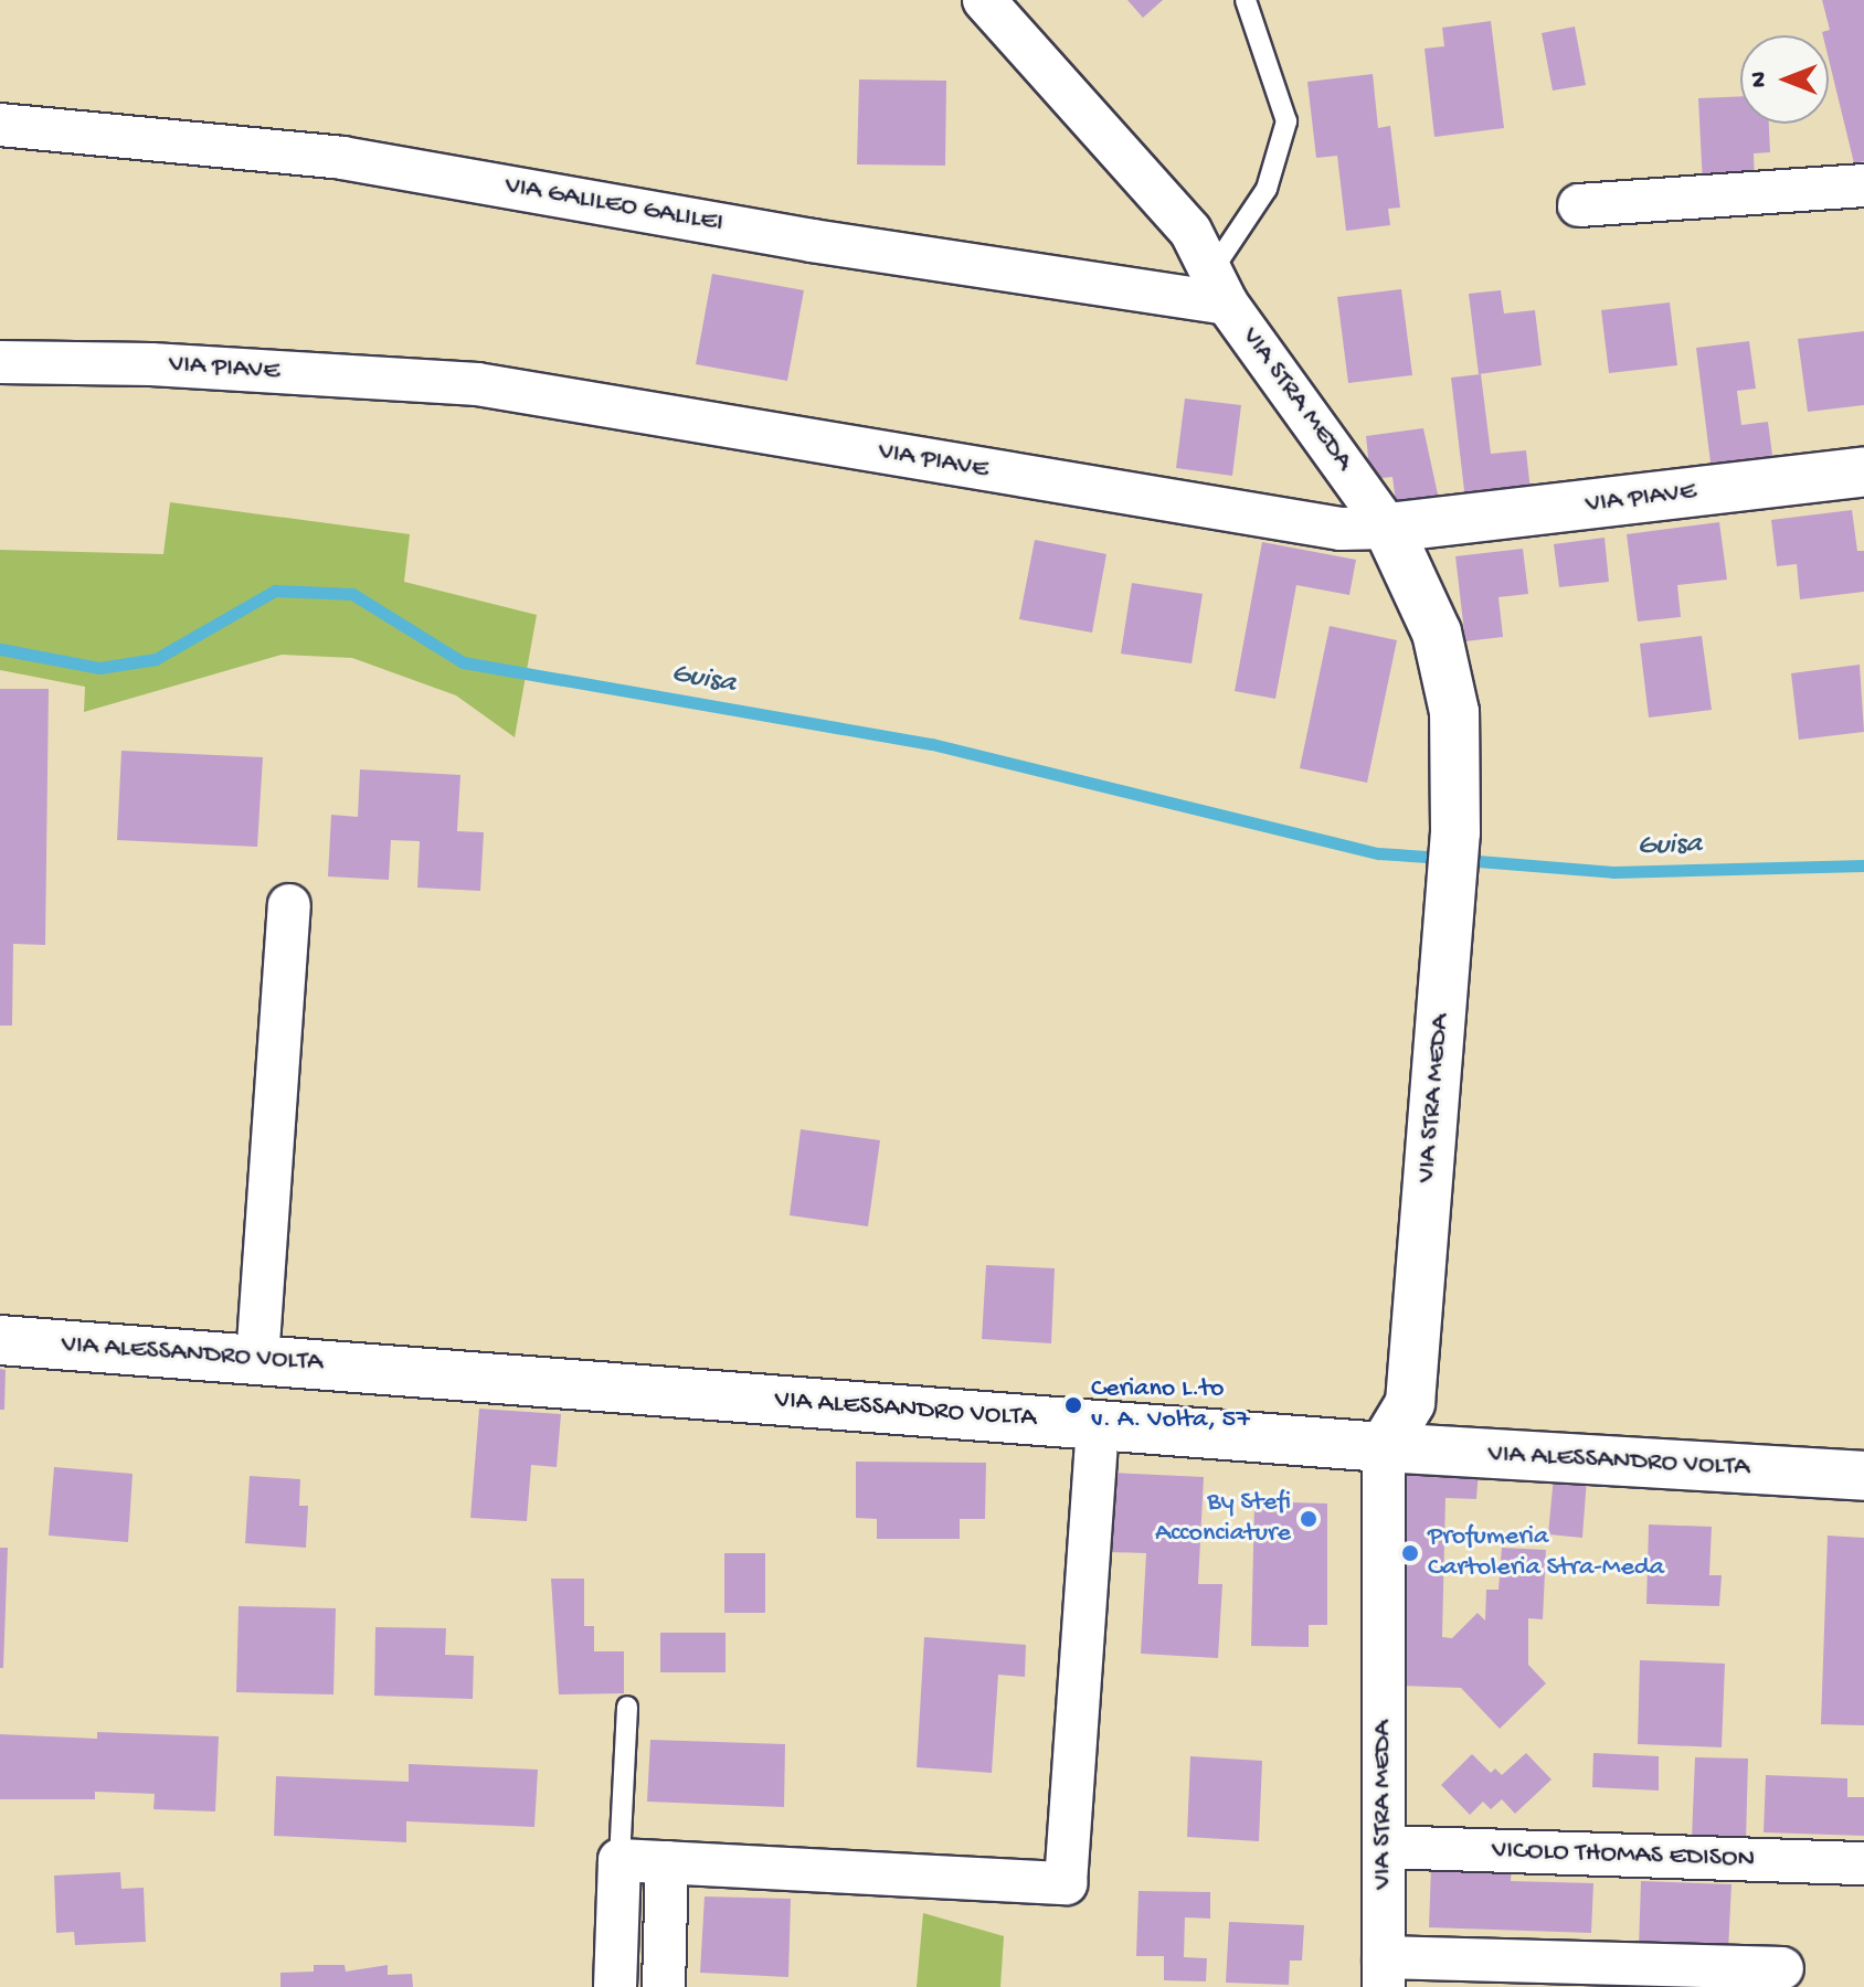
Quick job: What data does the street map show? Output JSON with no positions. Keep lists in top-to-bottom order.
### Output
{
  "streets": {
    "street": [
      "VIA GALILEO GALILEI",
      "VIA PIAVE",
      "VIA STRA MEDA",
      "VIA ALESSANDRO VOLTA",
      "VICOLO THOMAS EDISON"
    ]
  },
  "crossings": [
    ["VIA GALILEO GALILEI", "VIA STRA MEDA"],
    ["VIA PIAVE", "VIA STRA MEDA"],
    ["VIA STRA MEDA", "VIA ALESSANDRO VOLTA"],
    ["VIA STRA MEDA", "VICOLO THOMAS EDISON"]
  ],
  "water": ["Guisa"],
  "places": ["Ceriano L.to v. A. Volta, 57", "By Stefi Acconciature", "Profumeria Cartoleria Stra-Meda"],
  "north": "left"
}
